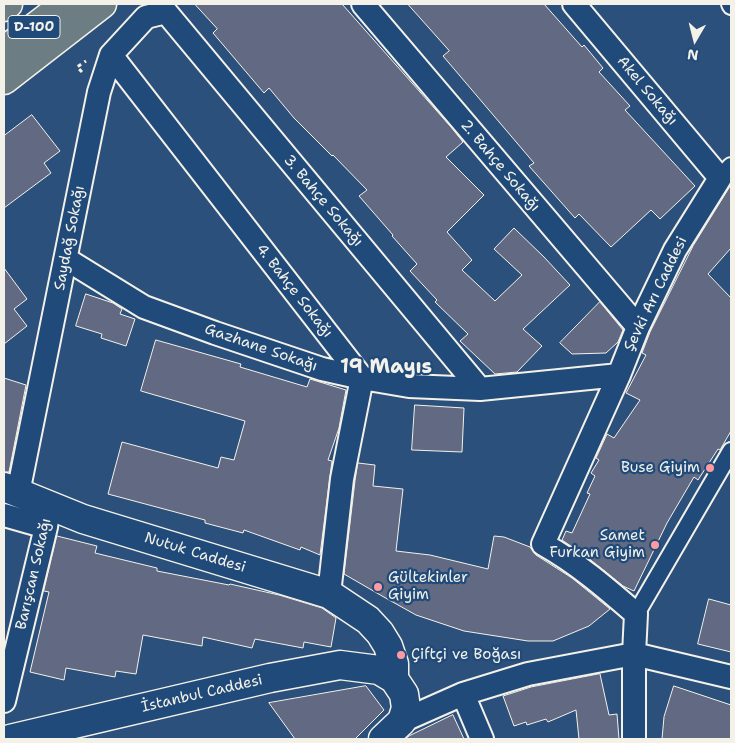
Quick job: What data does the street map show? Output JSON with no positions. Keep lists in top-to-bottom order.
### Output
{
  "streets": {
    "main road": ["D-100", "Nutuk Caddesi", "İstanbul Caddesi"],
    "street": [
      "Akel Sokağı",
      "2. Bahçe Sokağı",
      "3. Bahçe Sokağı",
      "Saydağ Sokağı",
      "4. Bahçe Sokağı",
      "Şevki Arı Caddesi",
      "Gazhane Sokağı",
      "Barışcan Sokağı"
    ]
  },
  "crossings": [
    ["Akel Sokağı", "Şevki Arı Caddesi"],
    ["2. Bahçe Sokağı", "Şevki Arı Caddesi"],
    ["3. Bahçe Sokağı", "Saydağ Sokağı"],
    ["3. Bahçe Sokağı", "Gazhane Sokağı"],
    ["Saydağ Sokağı", "4. Bahçe Sokağı"],
    ["Saydağ Sokağı", "Gazhane Sokağı"],
    ["Saydağ Sokağı", "Nutuk Caddesi"],
    ["4. Bahçe Sokağı", "Gazhane Sokağı"],
    ["Şevki Arı Caddesi", "Gazhane Sokağı"],
    ["Nutuk Caddesi", "Barışcan Sokağı"],
    ["Nutuk Caddesi", "İstanbul Caddesi"]
  ],
  "districts": ["19 Mayıs"],
  "places": [
    "Buse Giyim",
    "Samet Furkan Giyim",
    "Gültekinler Giyim",
    "Çiftçi ve Boğası"
  ],
  "north": "bottom"
}
